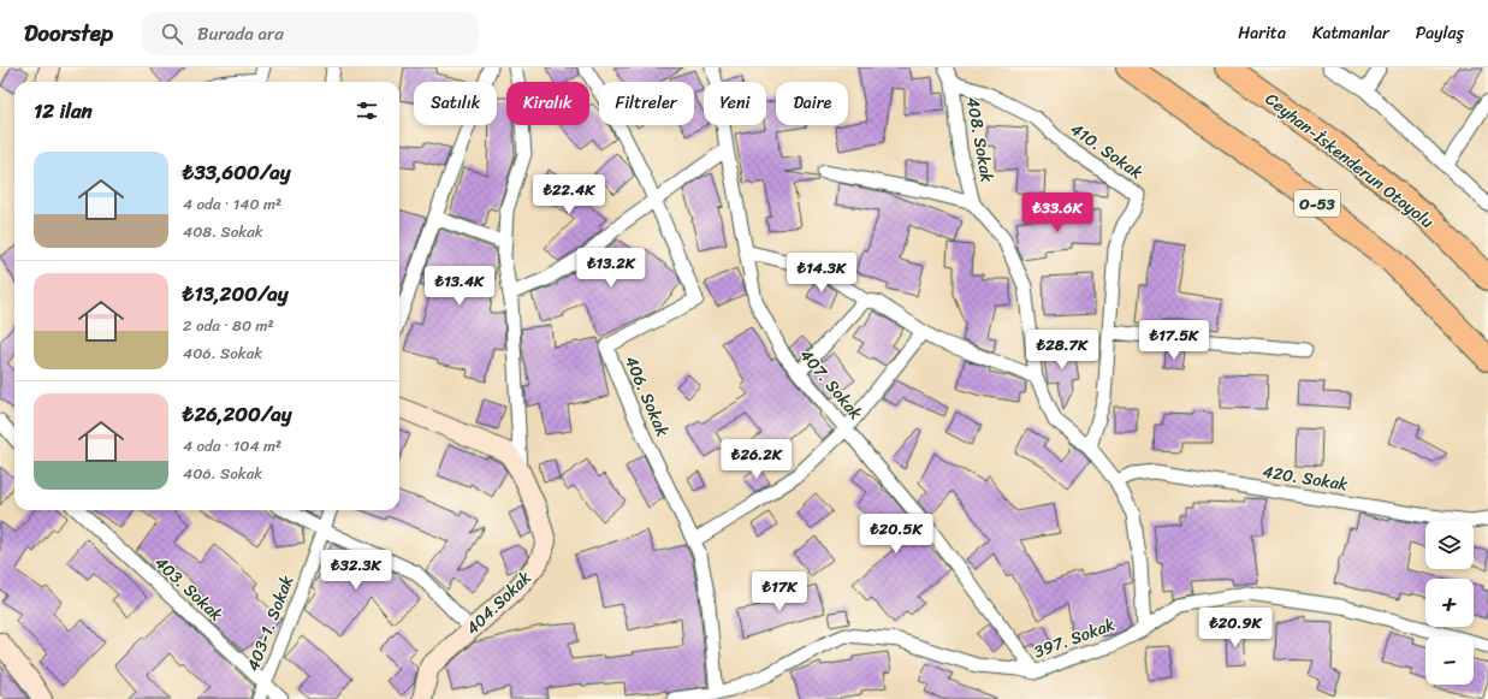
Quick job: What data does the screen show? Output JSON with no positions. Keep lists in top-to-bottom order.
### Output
{
  "streets": {
    "highway": ["Ceyhan-İskenderun Otoyolu", "O-53"],
    "street": [
      "408. Sokak",
      "410. Sokak",
      "407. Sokak",
      "406. Sokak",
      "420. Sokak",
      "403. Sokak",
      "404.Sokak",
      "403-1. Sokak",
      "397. Sokak"
    ]
  },
  "crossings": [
    ["408. Sokak", "410. Sokak"],
    ["408. Sokak", "420. Sokak"],
    ["408. Sokak", "397. Sokak"],
    ["407. Sokak", "397. Sokak"],
    ["406. Sokak", "397. Sokak"],
    ["403. Sokak", "403-1. Sokak"]
  ],
  "page": {
    "header": "Doorstep",
    "search": "Burada ara",
    "nav": ["Harita", "Katmanlar", "Paylaş"],
    "chip": [
      "Satılık",
      "Kiralık",
      "Filtreler",
      "Yeni",
      "Daire"
    ],
    "heading": "12 ilan",
    "list": [
      {
        "name": "₺33,600/ay",
        "note": "4 oda · 140 m² · 408. Sokak"
      },
      {
        "name": "₺13,200/ay",
        "note": "2 oda · 80 m² · 406. Sokak"
      },
      {
        "name": "₺26,200/ay",
        "note": "4 oda · 104 m² · 406. Sokak"
      }
    ],
    "price": [
      "₺22.4K",
      "₺33.6K",
      "₺13.2K",
      "₺14.3K",
      "₺13.4K",
      "₺17.5K",
      "₺28.7K",
      "₺26.2K",
      "₺20.5K",
      "₺32.3K",
      "₺17K",
      "₺20.9K"
    ],
    "map_buttons": ["+", "−"]
  }
}
